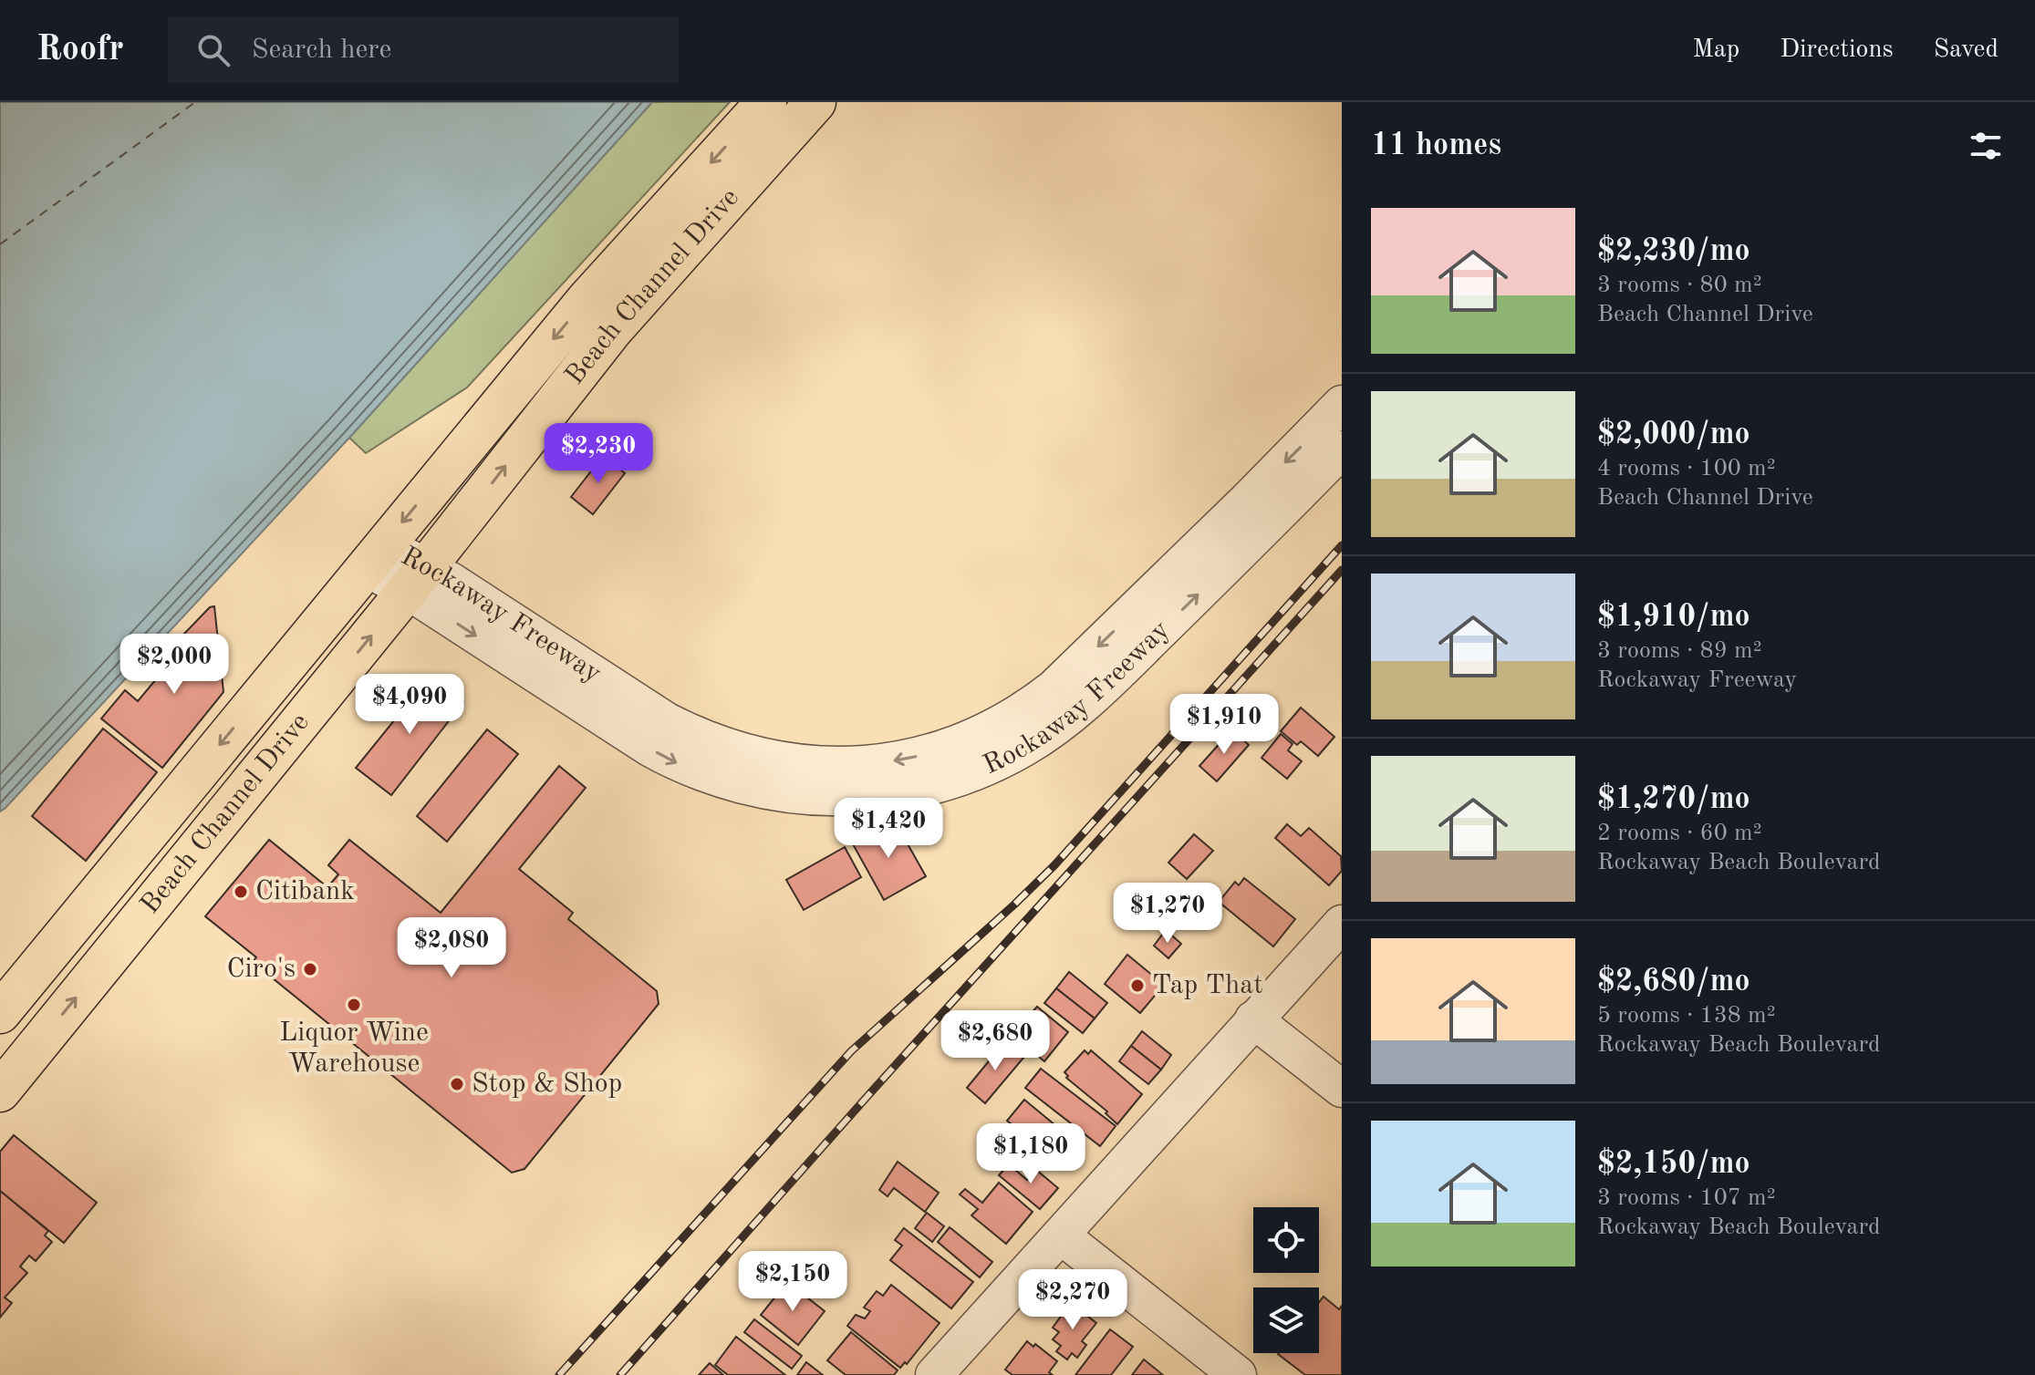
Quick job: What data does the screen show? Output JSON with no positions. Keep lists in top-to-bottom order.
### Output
{
  "streets": {
    "main road": ["Beach Channel Drive"],
    "street": ["Rockaway Freeway"]
  },
  "crossings": [
    ["Beach Channel Drive", "Rockaway Freeway"]
  ],
  "places": [
    "Citibank",
    "Ciro's",
    "Tap That",
    "Liquor Wine Warehouse",
    "Stop & Shop"
  ],
  "page": {
    "header": "Roofr",
    "search": "Search here",
    "nav": ["Map", "Directions", "Saved"],
    "heading": "11 homes",
    "list": [
      {
        "name": "$2,230/mo",
        "note": "3 rooms · 80 m² · Beach Channel Drive"
      },
      {
        "name": "$2,000/mo",
        "note": "4 rooms · 100 m² · Beach Channel Drive"
      },
      {
        "name": "$1,910/mo",
        "note": "3 rooms · 89 m² · Rockaway Freeway"
      },
      {
        "name": "$1,270/mo",
        "note": "2 rooms · 60 m² · Rockaway Beach Boulevard"
      },
      {
        "name": "$2,680/mo",
        "note": "5 rooms · 138 m² · Rockaway Beach Boulevard"
      },
      {
        "name": "$2,150/mo",
        "note": "3 rooms · 107 m² · Rockaway Beach Boulevard"
      }
    ],
    "price": [
      "$2,230",
      "$2,000",
      "$4,090",
      "$1,910",
      "$1,420",
      "$1,270",
      "$2,080",
      "$2,680",
      "$1,180",
      "$2,150",
      "$2,270"
    ]
  }
}
